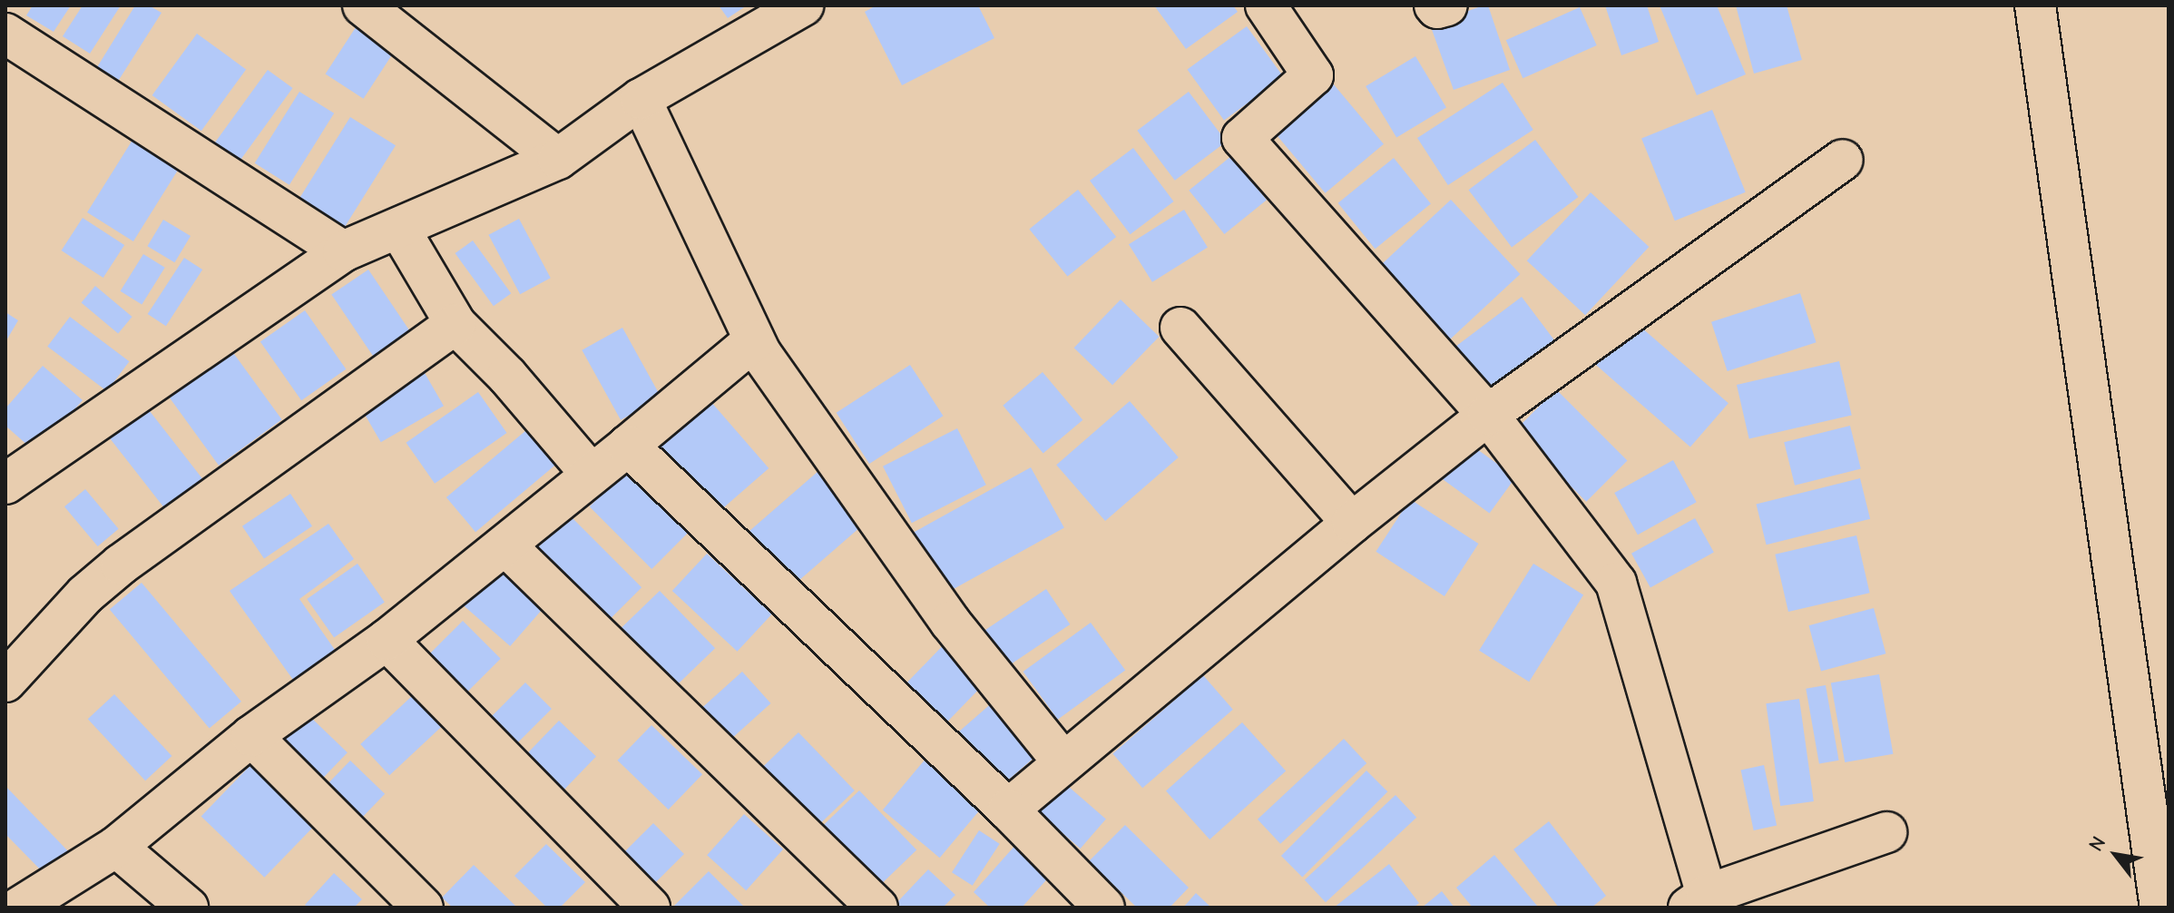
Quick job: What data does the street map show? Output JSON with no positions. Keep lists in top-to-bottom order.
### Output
{
  "north": "top left"
}
